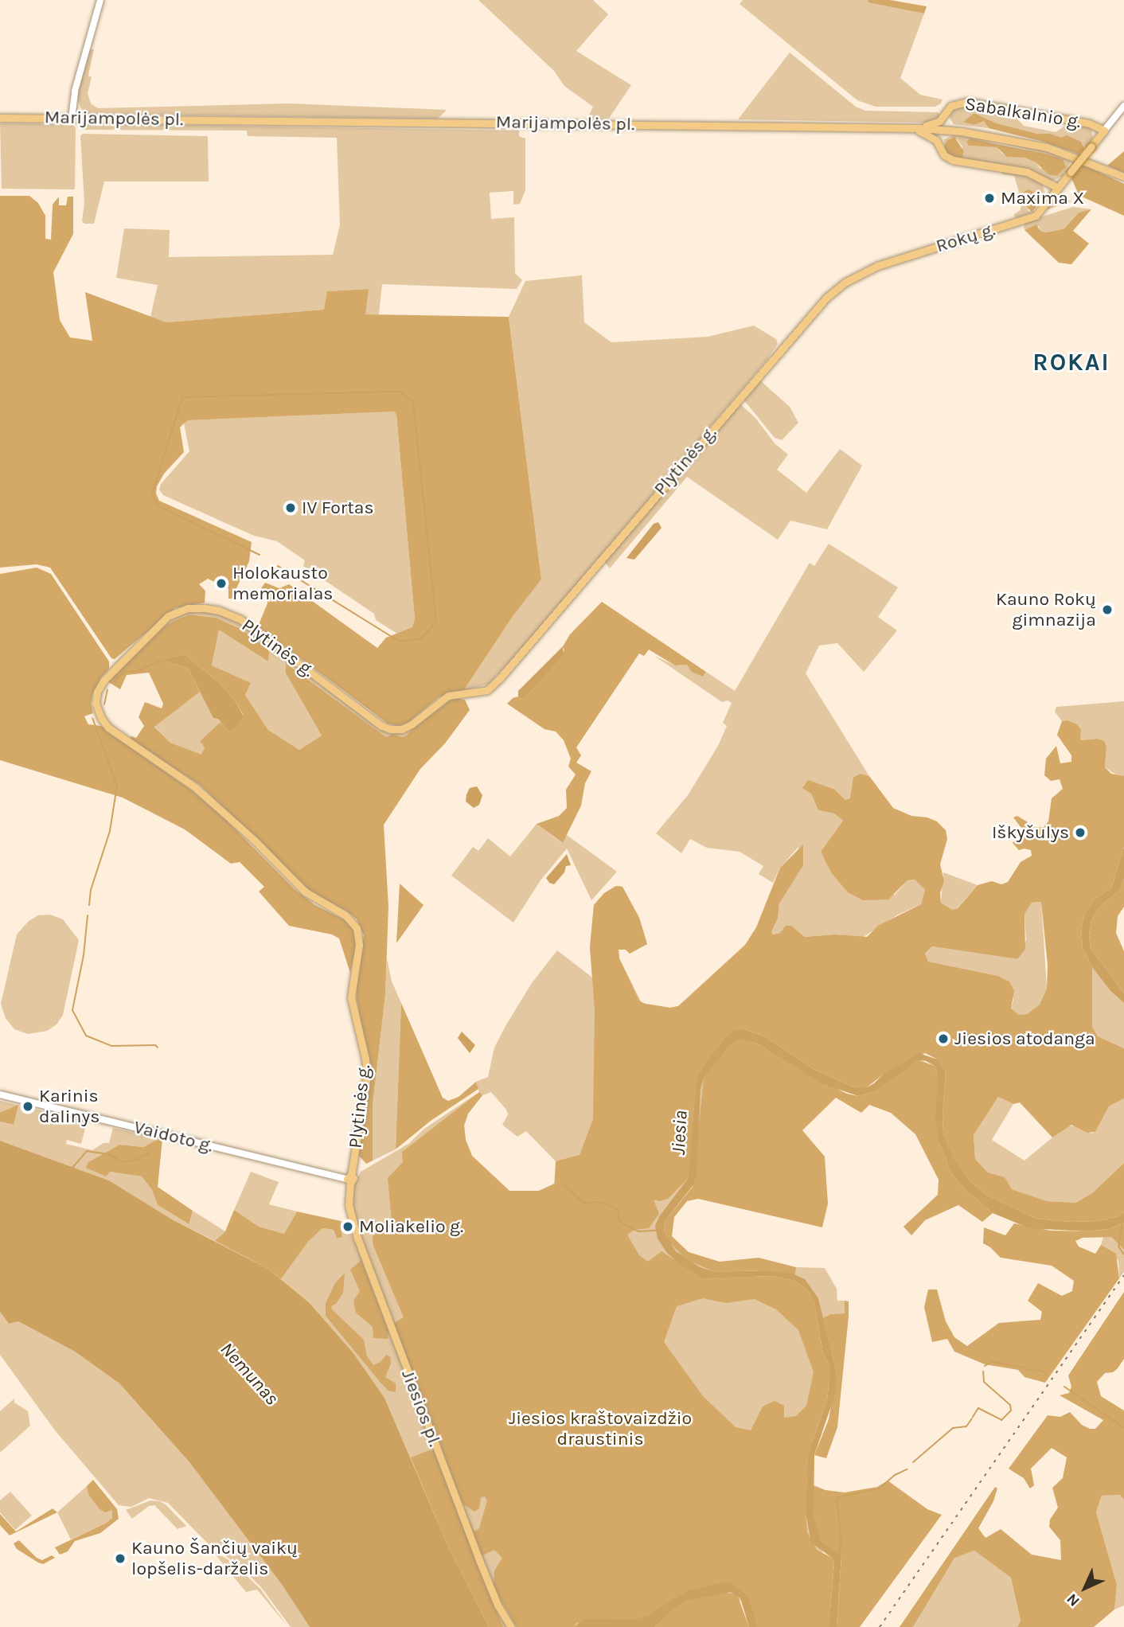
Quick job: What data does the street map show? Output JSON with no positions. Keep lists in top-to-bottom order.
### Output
{
  "streets": {
    "main road": [
      "Sabalkalnio g.",
      "Marijampolės pl.",
      "Rokų g.",
      "Plytinės g.",
      "Vaidoto g.",
      "Jiesios pl."
    ]
  },
  "crossings": [
    ["Sabalkalnio g.", "Marijampolės pl."],
    ["Sabalkalnio g.", "Rokų g."],
    ["Rokų g.", "Plytinės g."],
    ["Plytinės g.", "Vaidoto g."],
    ["Plytinės g.", "Jiesios pl."],
    ["Vaidoto g.", "Jiesios pl."]
  ],
  "districts": ["ROKAI"],
  "water": ["Jiesia", "Nemunas"],
  "parks": ["Jiesios kraštovaizdžio draustinis"],
  "places": [
    "Maxima X",
    "IV Fortas",
    "Holokausto memorialas",
    "Kauno Rokų gimnazija",
    "Iškyšulys",
    "Jiesios atodanga",
    "Karinis dalinys",
    "Moliakelio g.",
    "Kauno Šančių vaikų lopšelis-darželis"
  ],
  "north": "bottom left"
}
